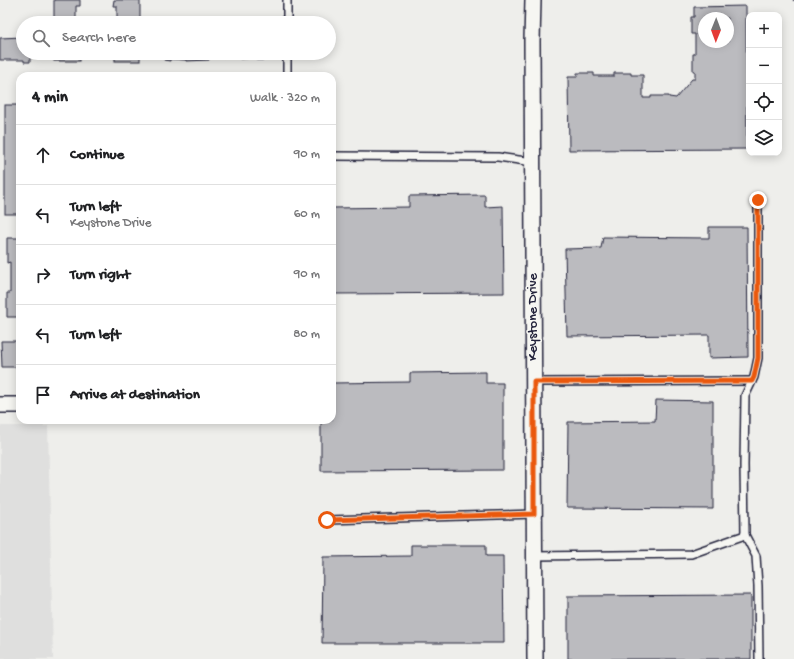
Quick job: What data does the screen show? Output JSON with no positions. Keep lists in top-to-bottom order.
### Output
{
  "streets": {
    "street": ["Keystone Drive"]
  },
  "north": "bottom",
  "page": {
    "map_buttons": ["+", "−"],
    "search": "Search here",
    "heading": ["4 min", "Walk · 320 m"],
    "list": [
      ["Continue", "90 m"],
      ["Turn left", "Keystone Drive", "60 m"],
      ["Turn right", "90 m"],
      ["Turn left", "80 m"],
      "Arrive at destination"
    ]
  }
}
